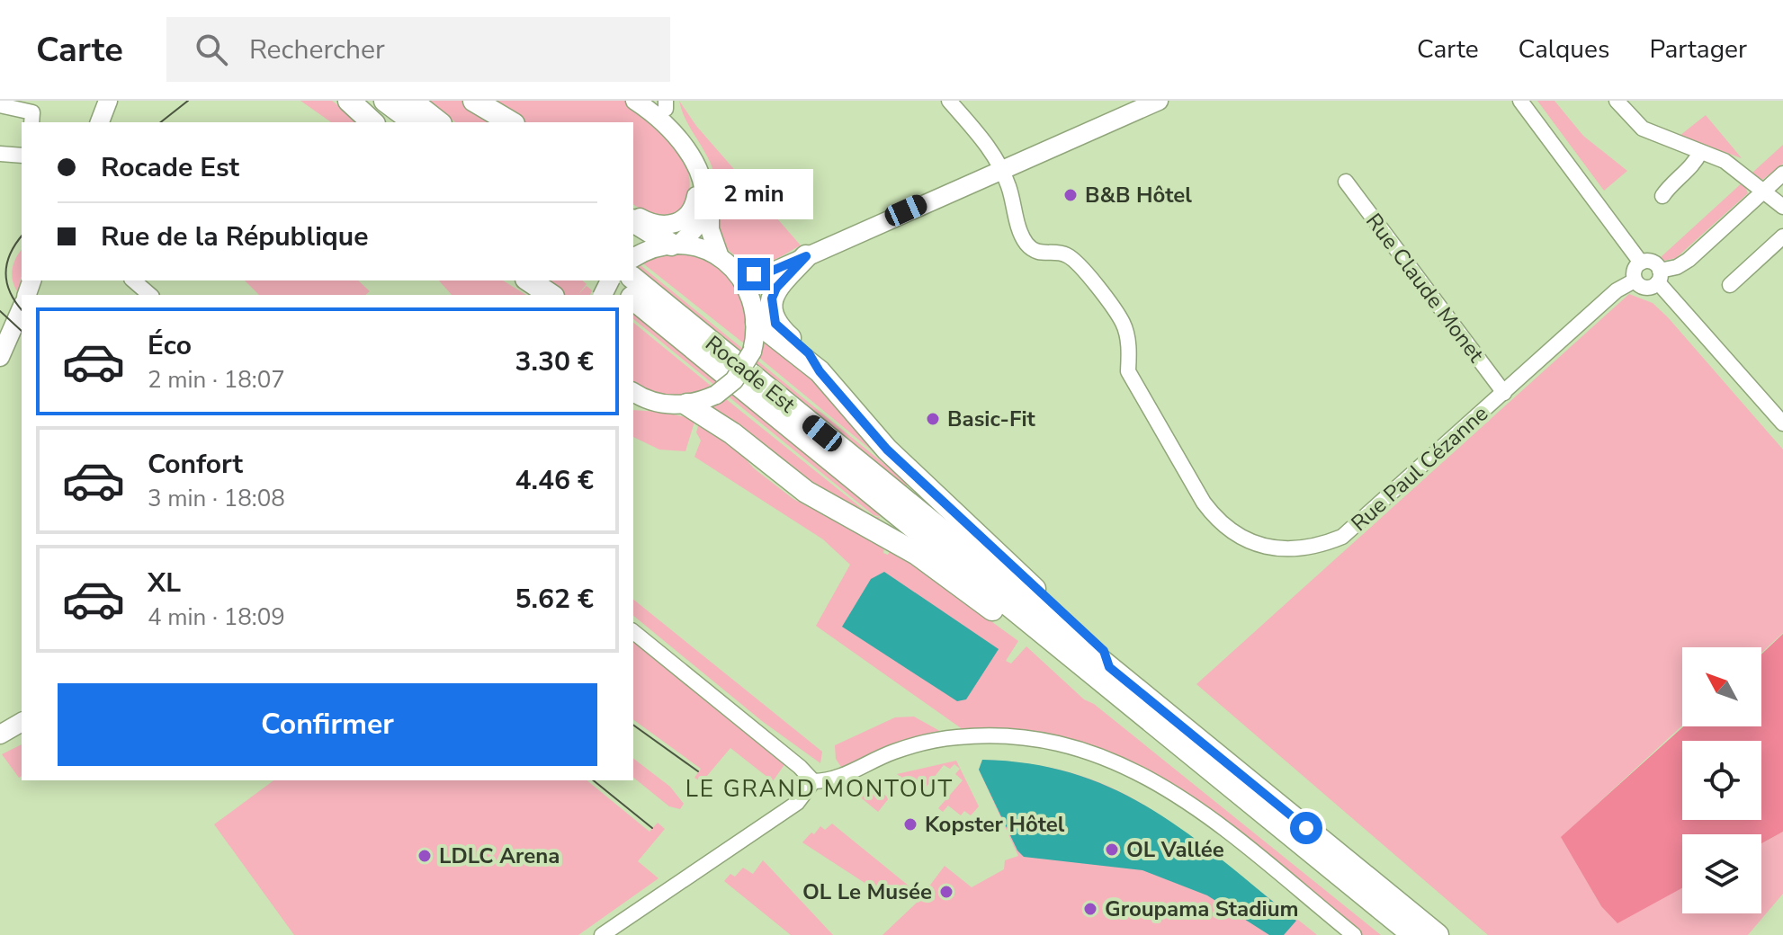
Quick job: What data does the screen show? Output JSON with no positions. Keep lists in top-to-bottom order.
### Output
{
  "streets": {
    "highway": ["Rocade Est"],
    "street": ["Rue Claude Monet", "Rue Paul Cézanne"]
  },
  "crossings": [
    ["Rue Claude Monet", "Rue Paul Cézanne"]
  ],
  "districts": ["LE GRAND MONTOUT"],
  "places": [
    "B&B Hôtel",
    "Basic-Fit",
    "Kopster Hôtel",
    "OL Vallée",
    "LDLC Arena",
    "OL Le Musée",
    "Groupama Stadium"
  ],
  "north": "top left",
  "page": {
    "header": "Carte",
    "search": "Rechercher",
    "nav": ["Carte", "Calques", "Partager"],
    "banner": ["Rocade Est", "Rue de la République"],
    "bubble": "2 min",
    "list": [
      {
        "name": "Éco",
        "note": "2 min · 18:07",
        "value": "3.30 €"
      },
      {
        "name": "Confort",
        "note": "3 min · 18:08",
        "value": "4.46 €"
      },
      {
        "name": "XL",
        "note": "4 min · 18:09",
        "value": "5.62 €"
      }
    ],
    "buttons": "Confirmer"
  }
}
